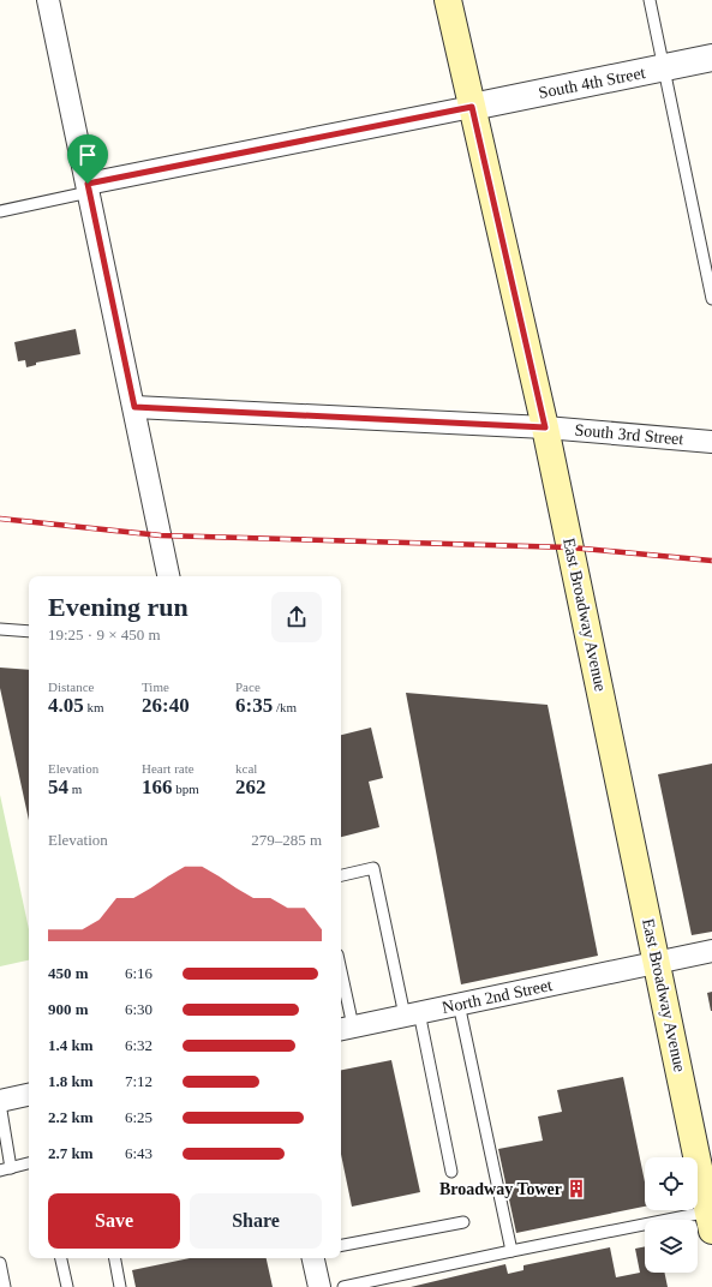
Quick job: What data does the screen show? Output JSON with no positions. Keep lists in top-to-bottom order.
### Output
{
  "streets": {
    "main road": ["East Broadway Avenue"],
    "street": ["South 4th Street", "South 3rd Street", "North 2nd Street"]
  },
  "crossings": [
    ["South 4th Street", "East Broadway Avenue"],
    ["South 3rd Street", "East Broadway Avenue"],
    ["East Broadway Avenue", "North 2nd Street"]
  ],
  "places": {
    "building": ["Broadway Tower"]
  },
  "page": {
    "heading": ["Evening run", "19:25 · 9 × 450 m"],
    "stats": [
      ["Distance", "4.05 km"],
      ["Time", "26:40"],
      ["Pace", "6:35 /km"],
      ["Elevation", "54 m"],
      ["Heart rate", "166 bpm"],
      ["kcal", "262"]
    ],
    "chart": ["Elevation", "279–285 m"],
    "list": [
      {
        "name": "450 m",
        "note": "6:16"
      },
      {
        "name": "900 m",
        "note": "6:30"
      },
      {
        "name": "1.4 km",
        "note": "6:32"
      },
      {
        "name": "1.8 km",
        "note": "7:12"
      },
      {
        "name": "2.2 km",
        "note": "6:25"
      },
      {
        "name": "2.7 km",
        "note": "6:43"
      }
    ],
    "buttons": ["Save", "Share"]
  }
}
